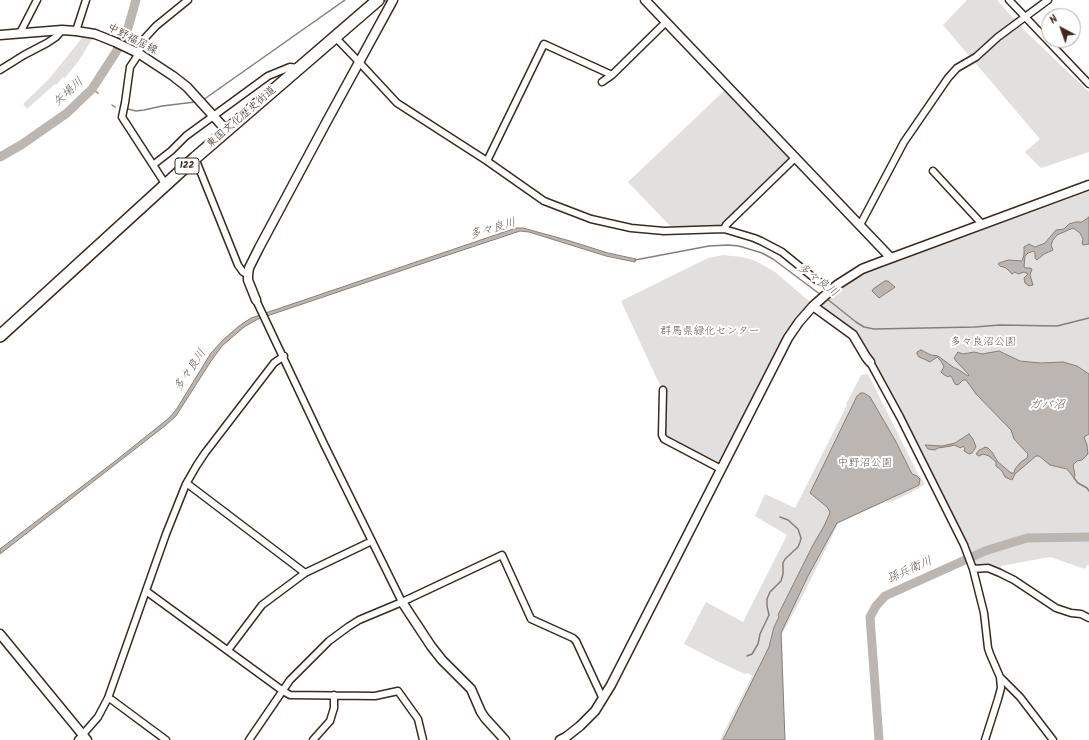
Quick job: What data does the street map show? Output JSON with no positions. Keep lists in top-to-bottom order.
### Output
{
  "streets": {
    "highway": ["東国文化歴史街道", "122"],
    "street": ["中野福居線"]
  },
  "crossings": [
    ["中野福居線", "東国文化歴史街道"]
  ],
  "water": [
    "矢場川",
    "多々良川",
    "ガバ沼",
    "孫兵衛川"
  ],
  "parks": ["群馬県緑化センター", "多々良沼公園", "中野沼公園"],
  "north": "top left"
}
